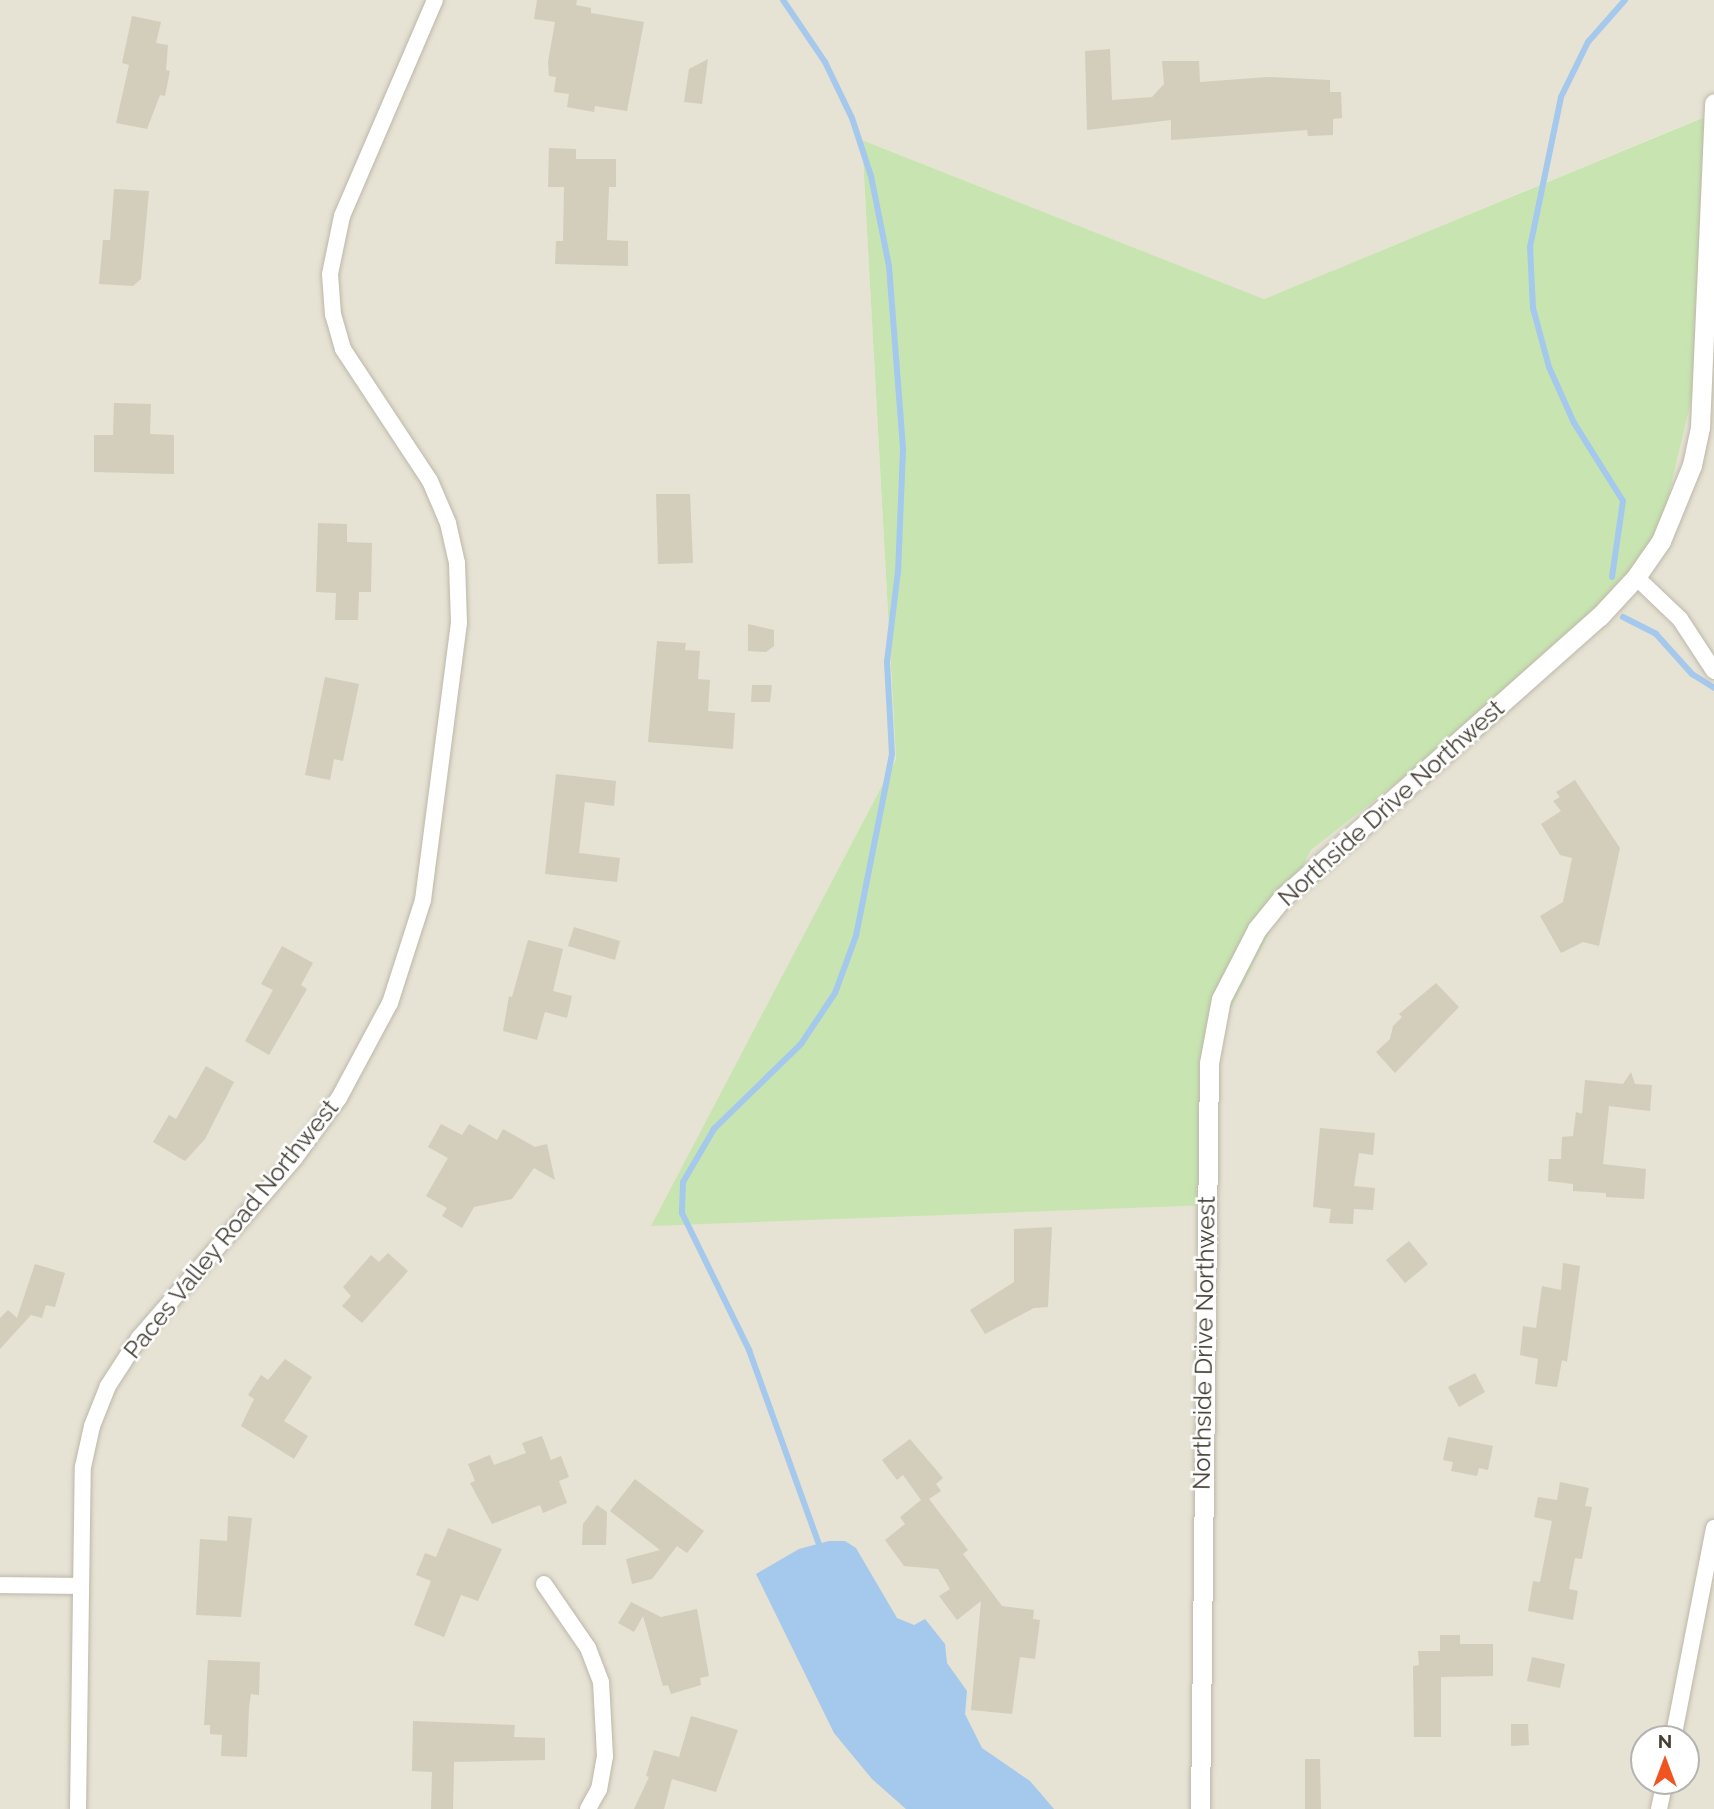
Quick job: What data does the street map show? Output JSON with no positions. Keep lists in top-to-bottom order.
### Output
{
  "streets": {
    "street": ["Northside Drive Northwest", "Paces Valley Road Northwest"]
  },
  "north": "top"
}
